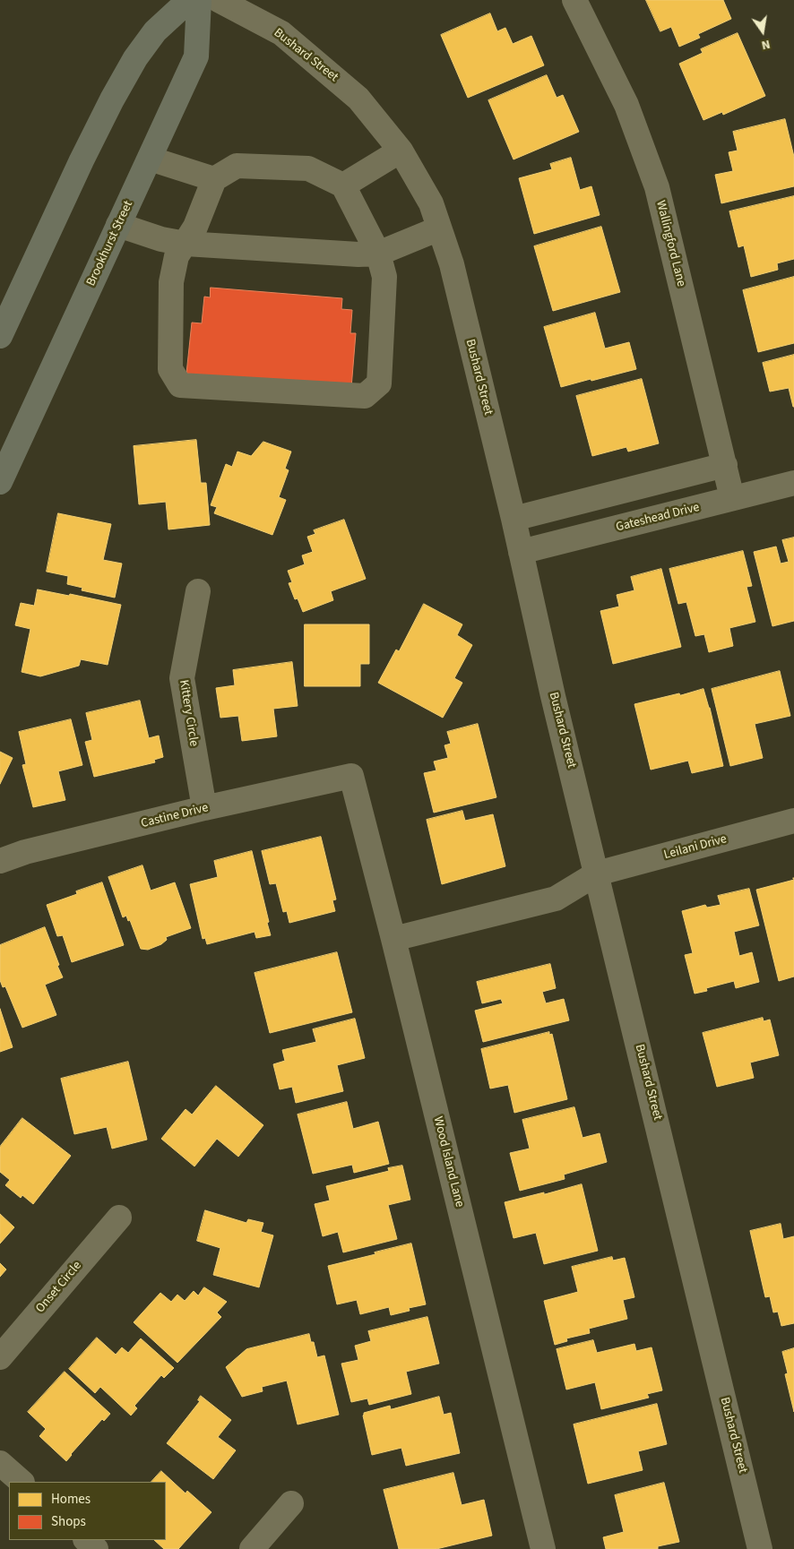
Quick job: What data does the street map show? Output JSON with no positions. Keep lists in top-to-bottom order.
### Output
{
  "streets": {
    "main road": ["Brookhurst Street"],
    "street": [
      "Bushard Street",
      "Wallingford Lane",
      "Gateshead Drive",
      "Kittery Circle",
      "Castine Drive",
      "Leilani Drive",
      "Wood Island Lane",
      "Onset Circle"
    ]
  },
  "crossings": [
    ["Bushard Street", "Gateshead Drive"],
    ["Bushard Street", "Leilani Drive"],
    ["Wallingford Lane", "Gateshead Drive"],
    ["Kittery Circle", "Castine Drive"],
    ["Castine Drive", "Wood Island Lane"],
    ["Leilani Drive", "Wood Island Lane"]
  ],
  "legend": ["Homes", "Shops"],
  "north": "bottom"
}
